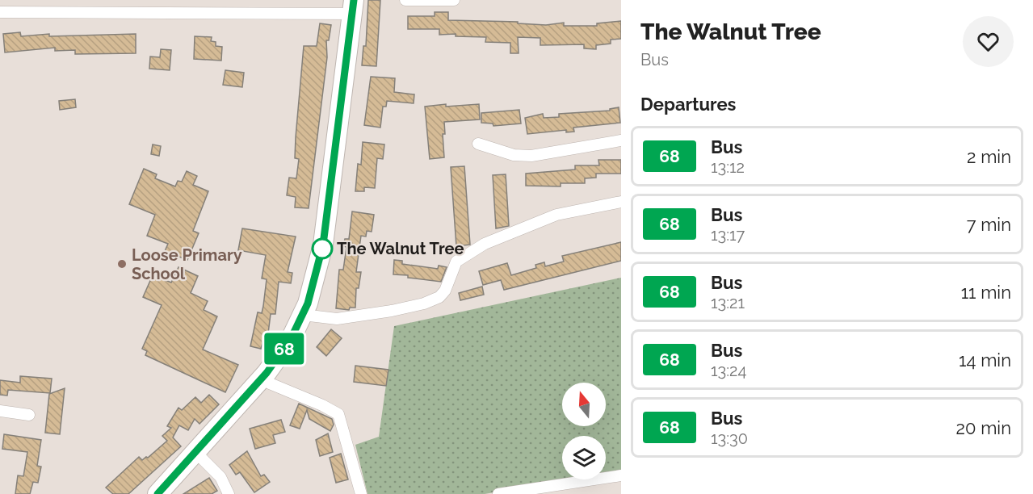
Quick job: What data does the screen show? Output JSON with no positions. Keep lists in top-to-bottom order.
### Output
{
  "places": ["The Walnut Tree", "Loose Primary School"],
  "lines": ["bus line 68"],
  "north": "top",
  "page": {
    "on_map": "68",
    "heading": [
      ["The Walnut Tree", "Bus"],
      "Departures"
    ],
    "list": [
      {
        "mark": "68",
        "name": "Bus",
        "note": "13:12",
        "value": "2 min"
      },
      {
        "mark": "68",
        "name": "Bus",
        "note": "13:17",
        "value": "7 min"
      },
      {
        "mark": "68",
        "name": "Bus",
        "note": "13:21",
        "value": "11 min"
      },
      {
        "mark": "68",
        "name": "Bus",
        "note": "13:24",
        "value": "14 min"
      },
      {
        "mark": "68",
        "name": "Bus",
        "note": "13:30",
        "value": "20 min"
      }
    ]
  }
}
